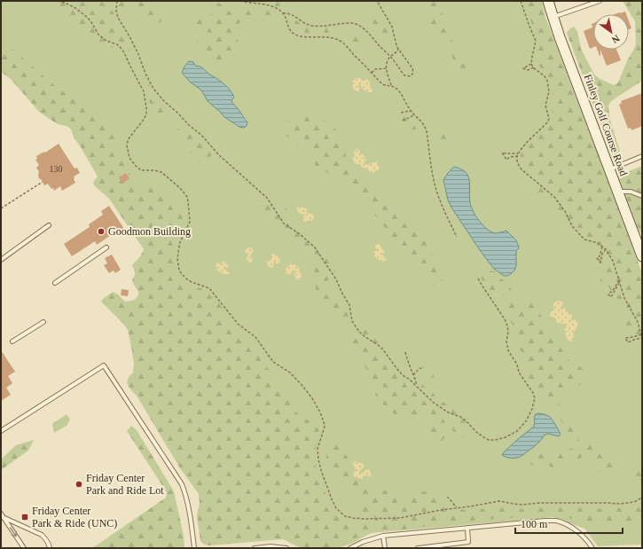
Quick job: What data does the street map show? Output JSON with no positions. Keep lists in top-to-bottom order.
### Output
{
  "streets": {
    "street": ["Finley Golf Course Road"]
  },
  "places": {
    "other": ["Goodmon Building", "Friday Center Park and Ride Lot"],
    "transit": ["Friday Center Park & Ride (UNC)"]
  },
  "house_numbers": ["130"],
  "scale_bar": "100 m",
  "north": "bottom right"
}
